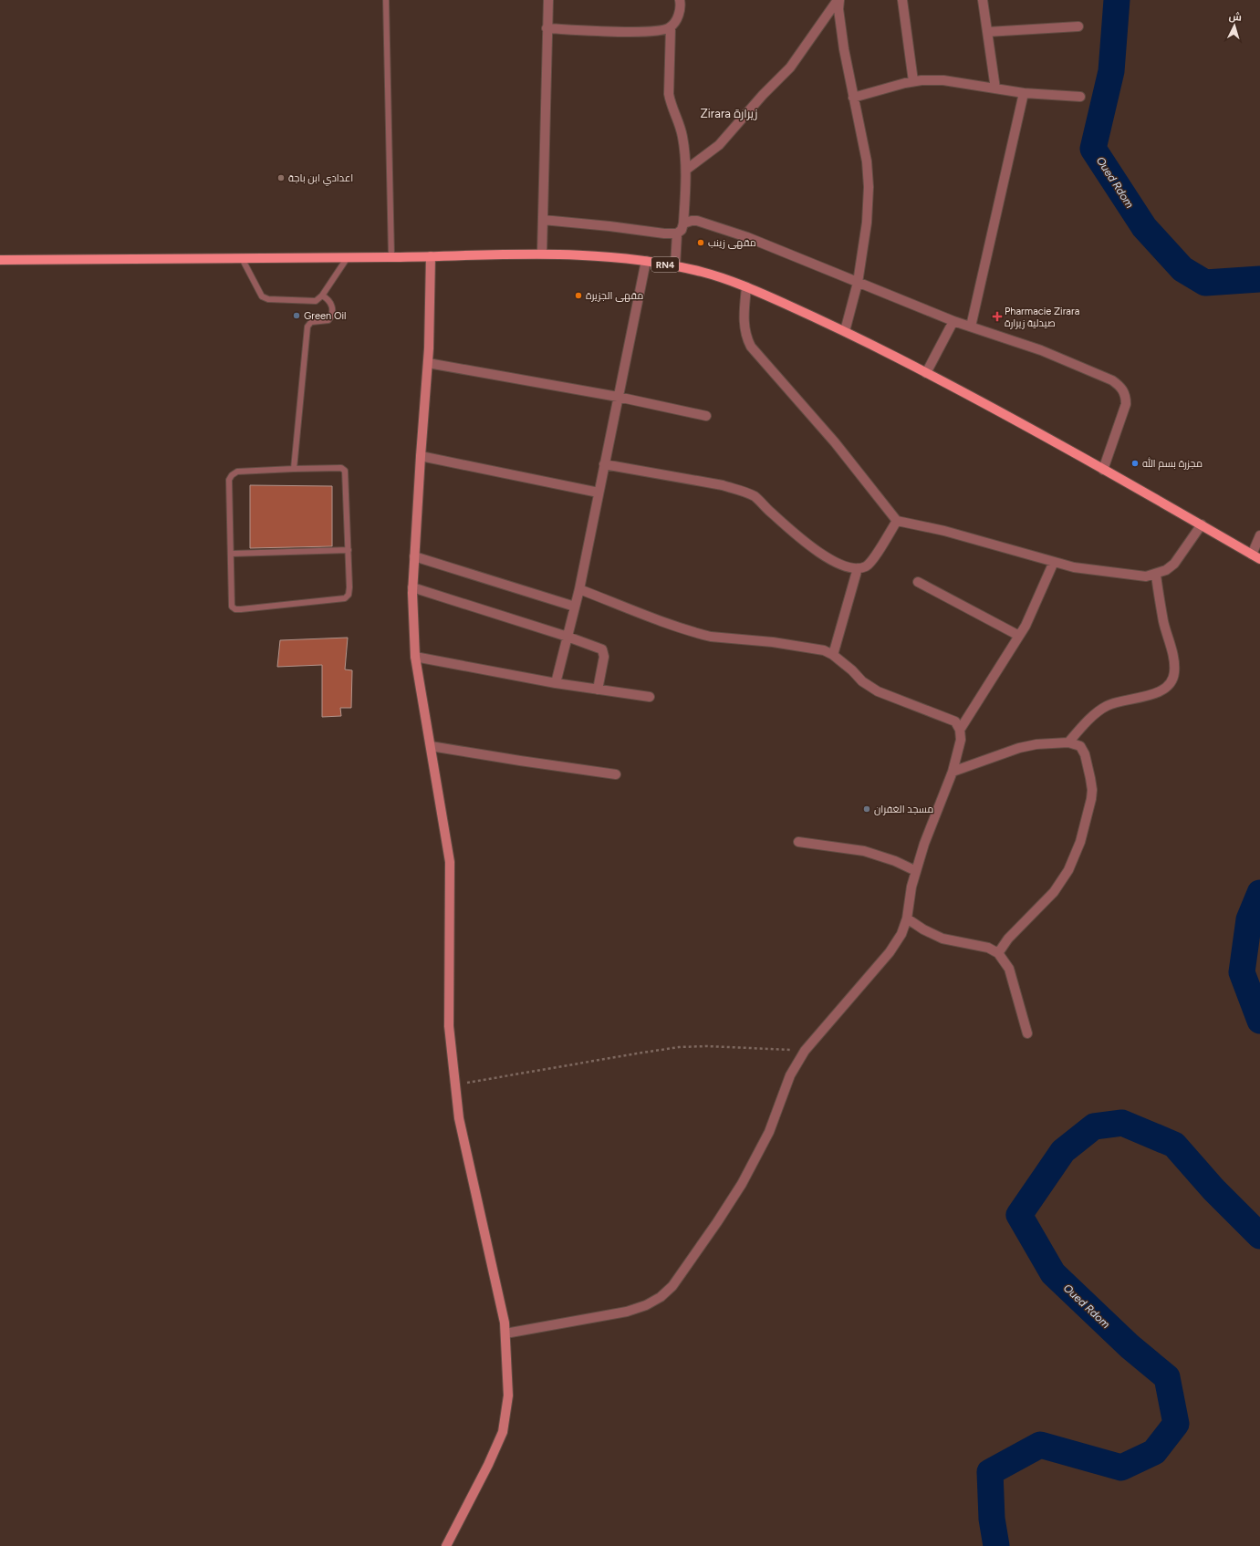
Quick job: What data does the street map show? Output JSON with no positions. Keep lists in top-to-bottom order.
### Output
{
  "streets": {
    "main road": ["RN4"]
  },
  "districts": ["Zirara زيرارة"],
  "water": ["Oued Rdom"],
  "places": {
    "other": [
      "اعدادي ابن باجة",
      "مقهى زينب",
      "مقهى الجزيرة",
      "Green Oil",
      "مجزرة بسم الله",
      "مسجد الغفران"
    ],
    "health": ["Pharmacie Zirara صيدلية زيرارة"]
  },
  "north": "top"
}
